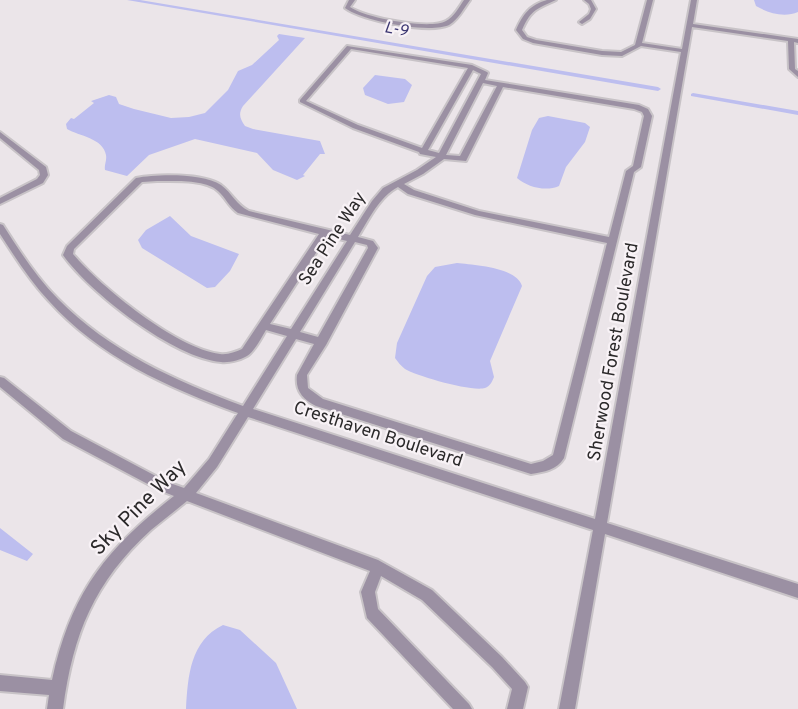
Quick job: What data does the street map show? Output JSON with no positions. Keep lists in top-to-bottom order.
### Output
{
  "streets": {
    "street": [
      "Sea Pine Way",
      "Sherwood Forest Boulevard",
      "Cresthaven Boulevard",
      "Sky Pine Way"
    ]
  },
  "crossings": [
    ["Sea Pine Way", "Cresthaven Boulevard"],
    ["Sea Pine Way", "Sky Pine Way"],
    ["Sherwood Forest Boulevard", "Cresthaven Boulevard"],
    ["Cresthaven Boulevard", "Sky Pine Way"]
  ],
  "water": ["L-9"]
}
